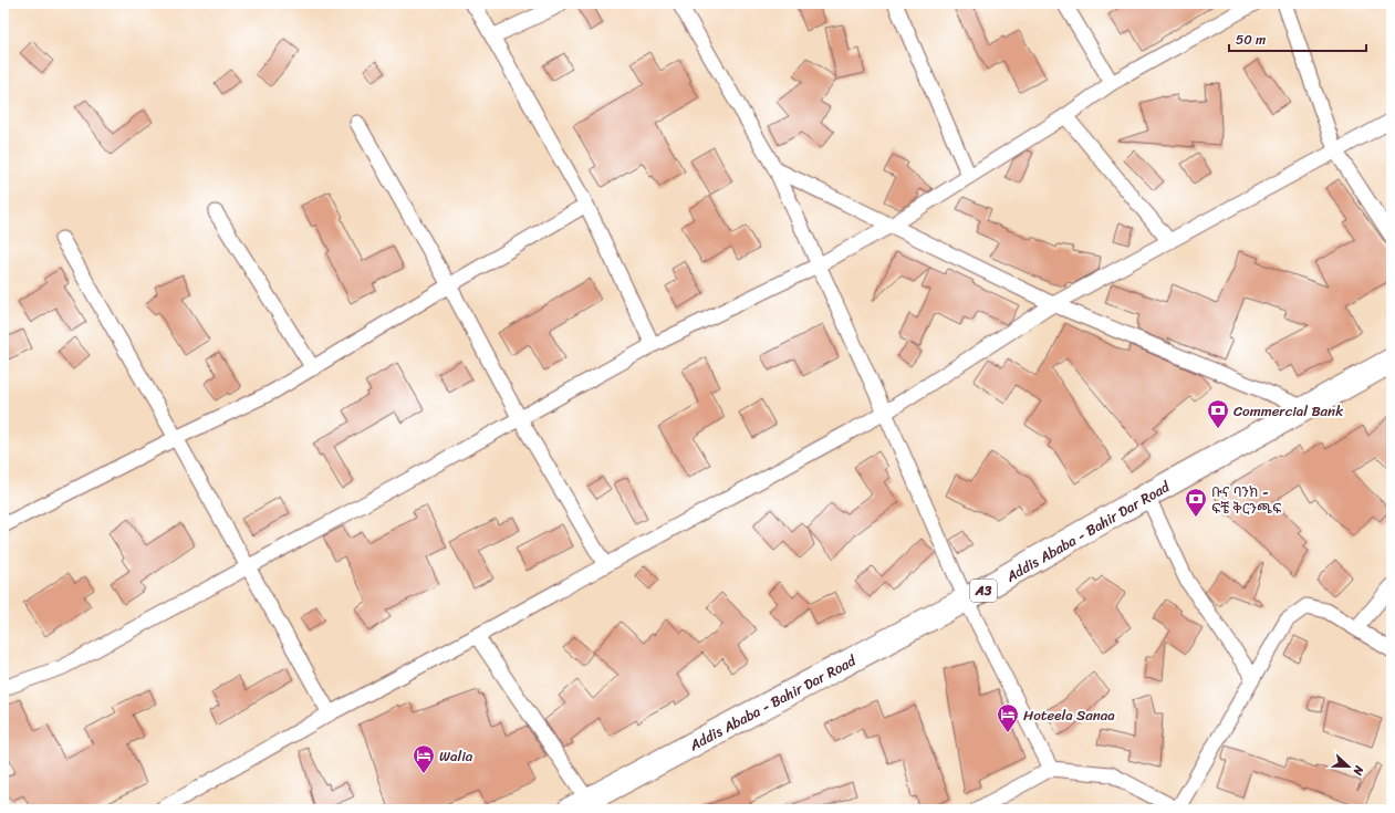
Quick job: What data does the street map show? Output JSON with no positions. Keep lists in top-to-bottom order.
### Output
{
  "streets": {
    "highway": ["Addis Ababa - Bahir Dar Road", "A3"]
  },
  "places": {
    "bank": ["Commercial Bank", "ቡና ባንክ - ፍቼ ቅርንጫፍ"],
    "hotel": ["Hoteela Sanaa", "Walia"]
  },
  "scale_bar": "50 m",
  "north": "right"
}
